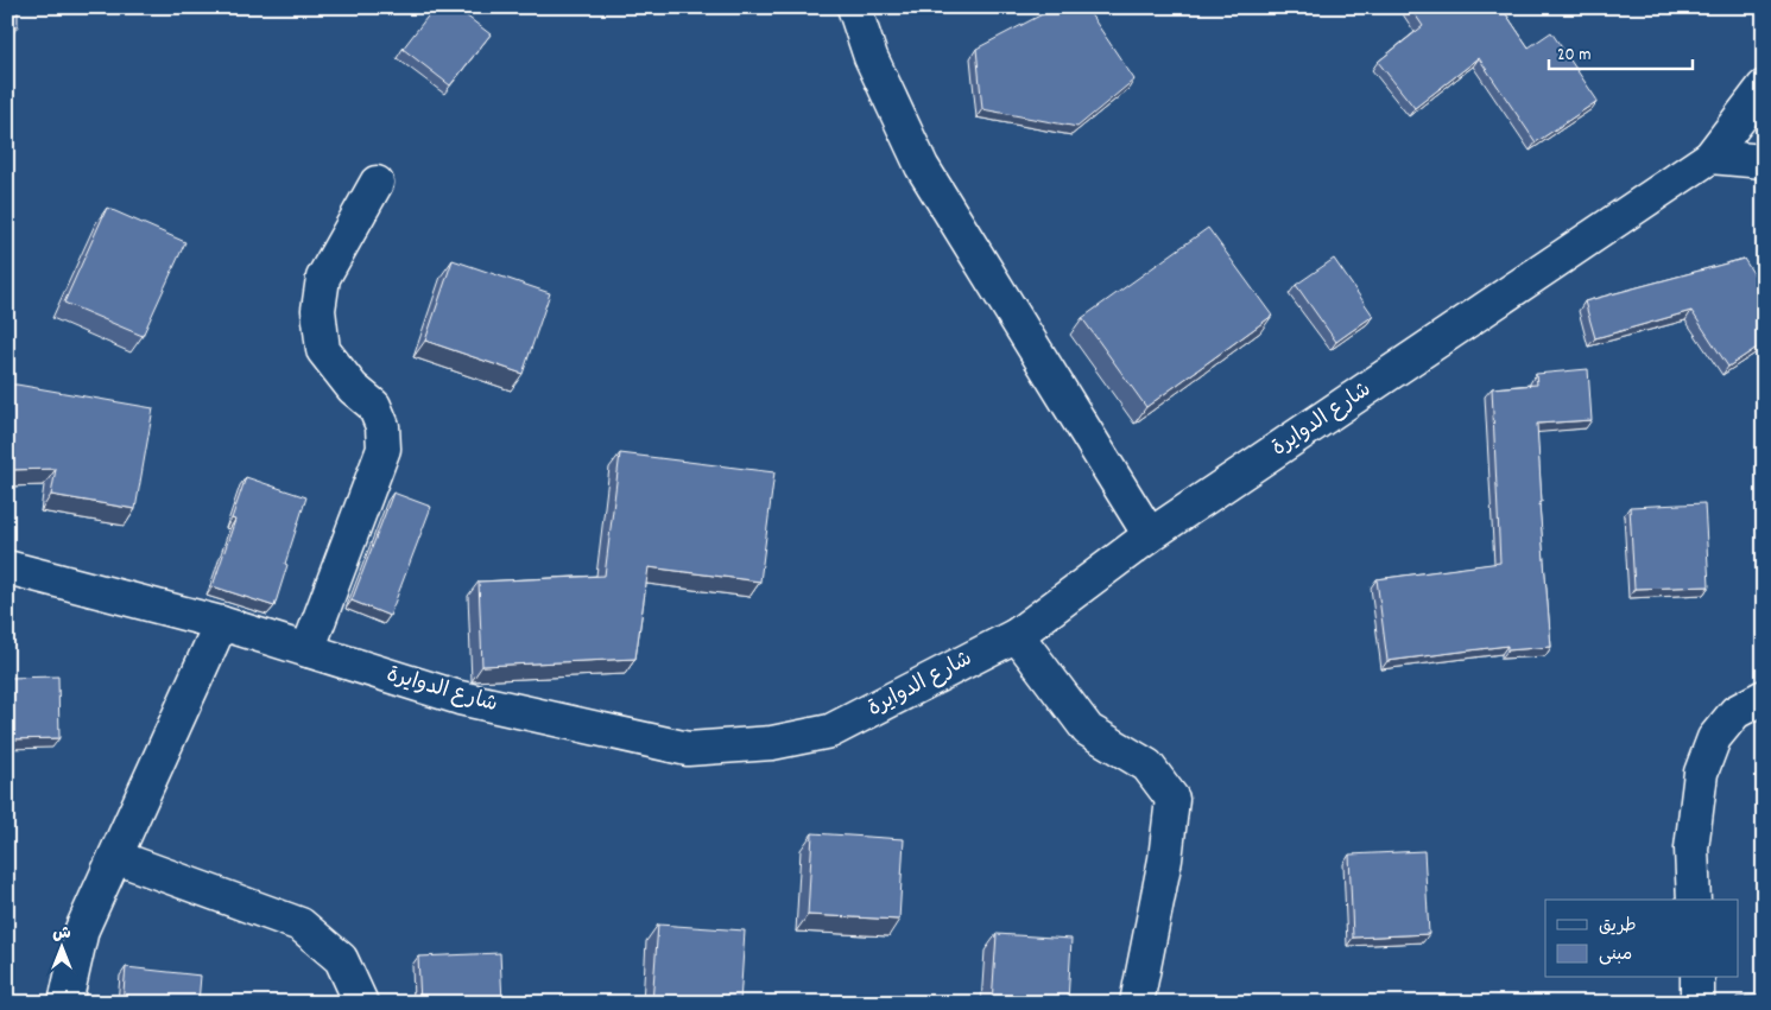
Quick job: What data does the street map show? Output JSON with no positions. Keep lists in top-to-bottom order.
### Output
{
  "streets": {
    "street": ["شارع الدوايرة"]
  },
  "legend": ["طريق", "مبنى"],
  "scale_bar": "20 m",
  "north": "top"
}
